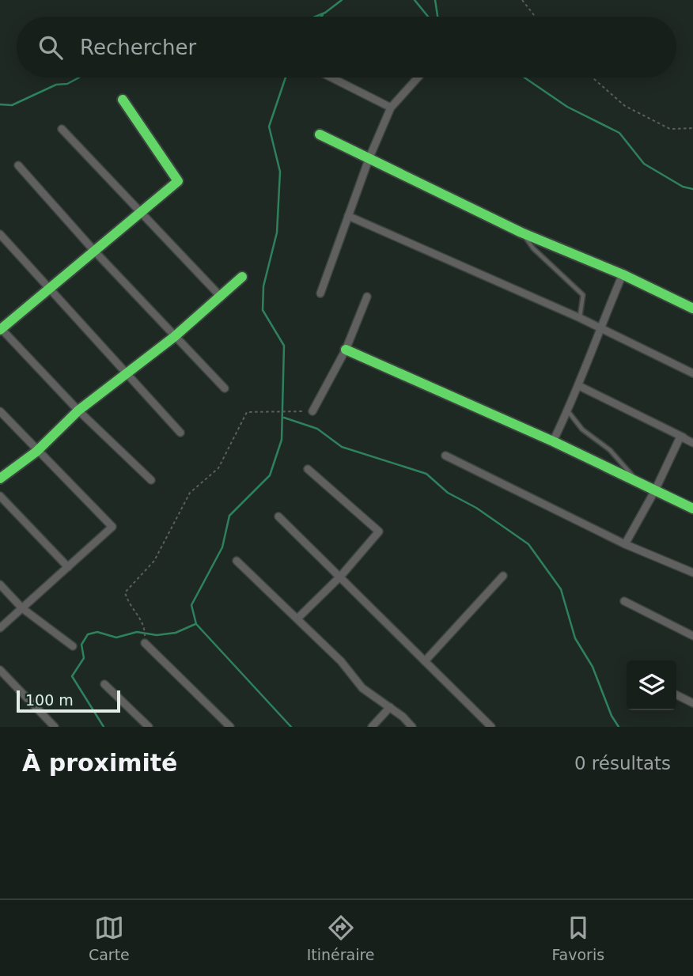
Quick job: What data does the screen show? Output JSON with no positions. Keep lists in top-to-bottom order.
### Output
{
  "scale_bar": "100 m",
  "page": {
    "search": "Rechercher",
    "scale": "100 m",
    "heading": ["À proximité", "0 résultats"],
    "nav": ["Carte", "Itinéraire", "Favoris"]
  }
}
